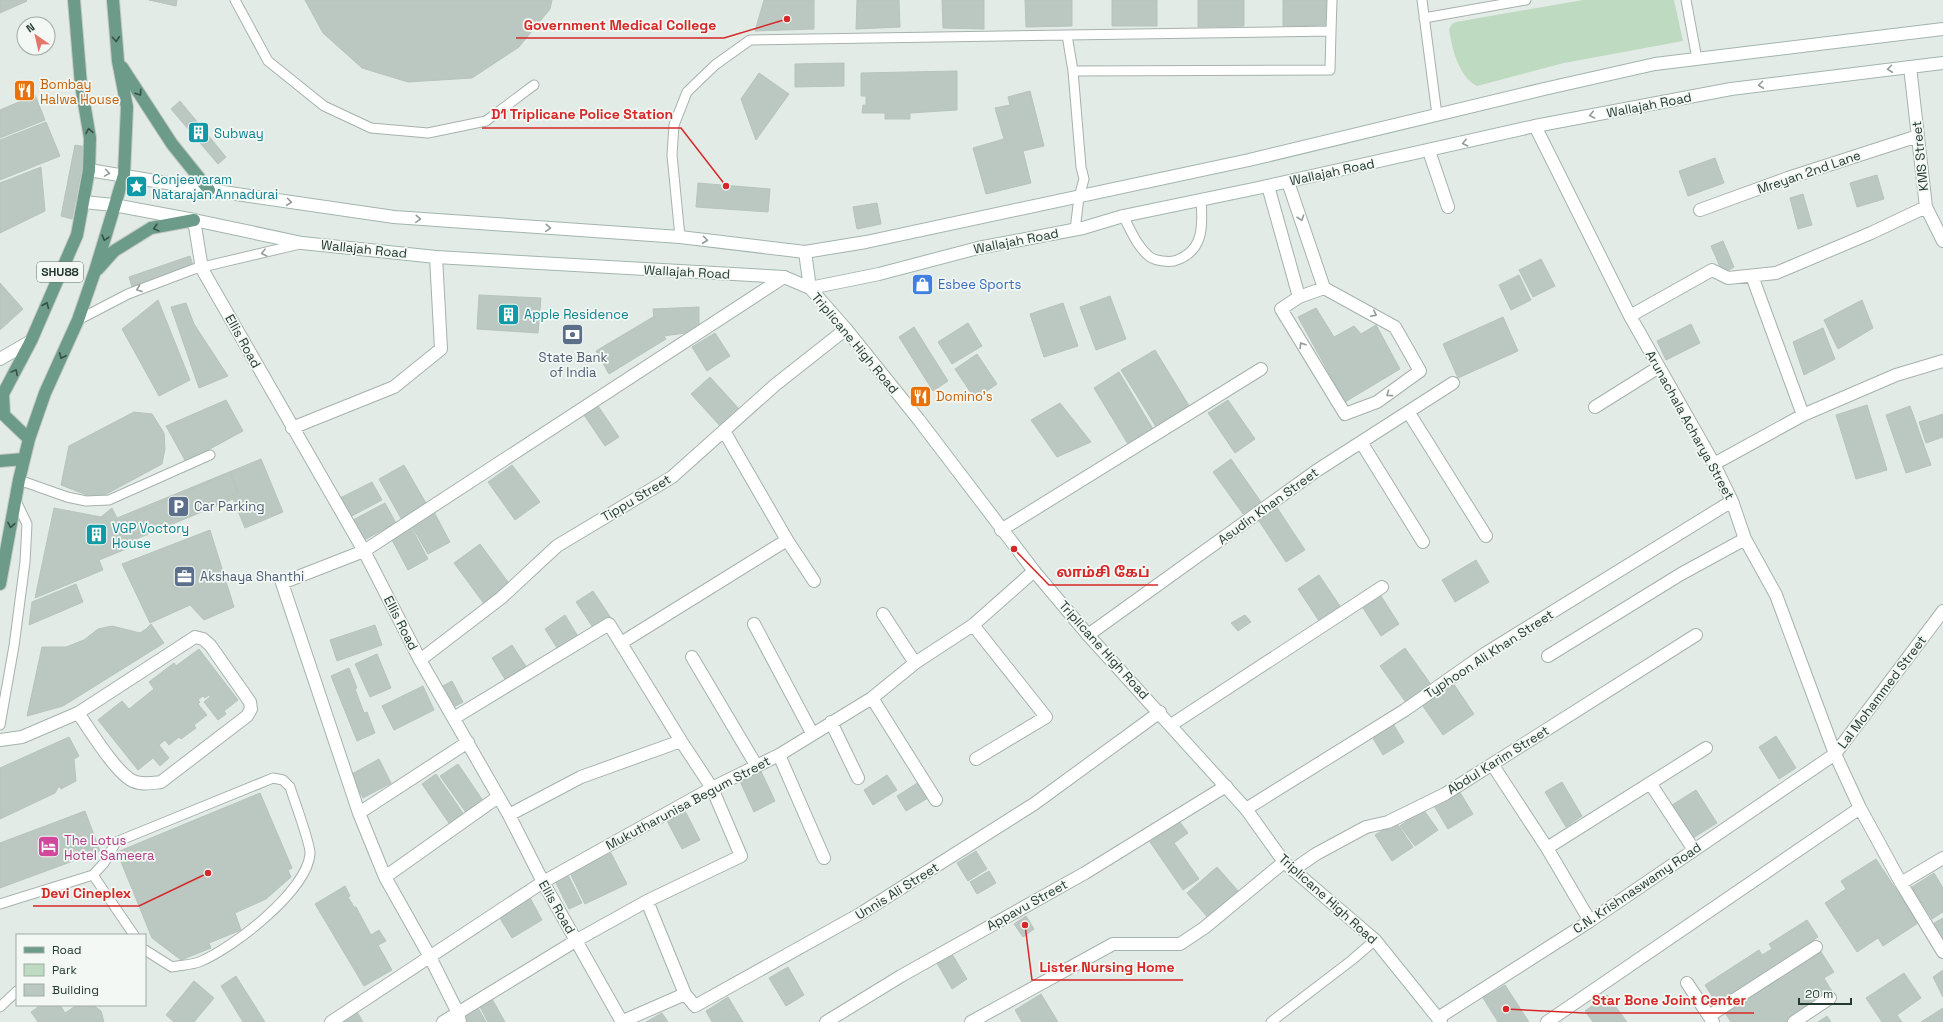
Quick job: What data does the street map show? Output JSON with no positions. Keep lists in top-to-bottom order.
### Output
{
  "streets": {
    "main road": ["SHU88"],
    "street": [
      "Wallajah Road",
      "KMS Street",
      "Mreyan 2nd Lane",
      "Ellis Road",
      "Triplicane High Road",
      "Arunachala Acharya Street",
      "Tippu Street",
      "Asudin Khan Street",
      "Typhoon Ali Khan Street",
      "Lal Mohammed Street",
      "Abdul Karim Street",
      "Mukutharunisa Begum Street",
      "C.N. Krishnaswamy Road",
      "Unnis Ali Street",
      "Appavu Street"
    ]
  },
  "crossings": [
    ["Wallajah Road", "KMS Street"],
    ["Wallajah Road", "SHU88"],
    ["Wallajah Road", "Ellis Road"],
    ["Wallajah Road", "Triplicane High Road"],
    ["Wallajah Road", "Arunachala Acharya Street"],
    ["KMS Street", "Mreyan 2nd Lane"],
    ["Ellis Road", "Tippu Street"],
    ["Ellis Road", "Mukutharunisa Begum Street"],
    ["Triplicane High Road", "Tippu Street"],
    ["Triplicane High Road", "Asudin Khan Street"],
    ["Triplicane High Road", "Typhoon Ali Khan Street"],
    ["Triplicane High Road", "Abdul Karim Street"],
    ["Triplicane High Road", "Mukutharunisa Begum Street"],
    ["Triplicane High Road", "C.N. Krishnaswamy Road"],
    ["Triplicane High Road", "Unnis Ali Street"],
    ["Triplicane High Road", "Appavu Street"],
    ["Arunachala Acharya Street", "Typhoon Ali Khan Street"],
    ["Arunachala Acharya Street", "Lal Mohammed Street"],
    ["Arunachala Acharya Street", "C.N. Krishnaswamy Road"],
    ["Lal Mohammed Street", "C.N. Krishnaswamy Road"]
  ],
  "places": {
    "other": [
      "Government Medical College",
      "D1 Triplicane Police Station",
      "லாம்சி கேப்",
      "Devi Cineplex",
      "Lister Nursing Home",
      "Star Bone Joint Center"
    ],
    "restaurant": ["Bombay Halwa House", "Domino's"],
    "building": ["Subway", "Apple Residence", "VGP Voctory House"],
    "place": ["Conjeevaram Natarajan Annadurai"],
    "shop": ["Esbee Sports"],
    "bank": ["State Bank of India"],
    "parking": ["Car Parking"],
    "office": ["Akshaya Shanthi"],
    "hotel": ["The Lotus Hotel Sameera"]
  },
  "legend": ["Road", "Park", "Building"],
  "scale_bar": "20 m",
  "north": "top left"
}
